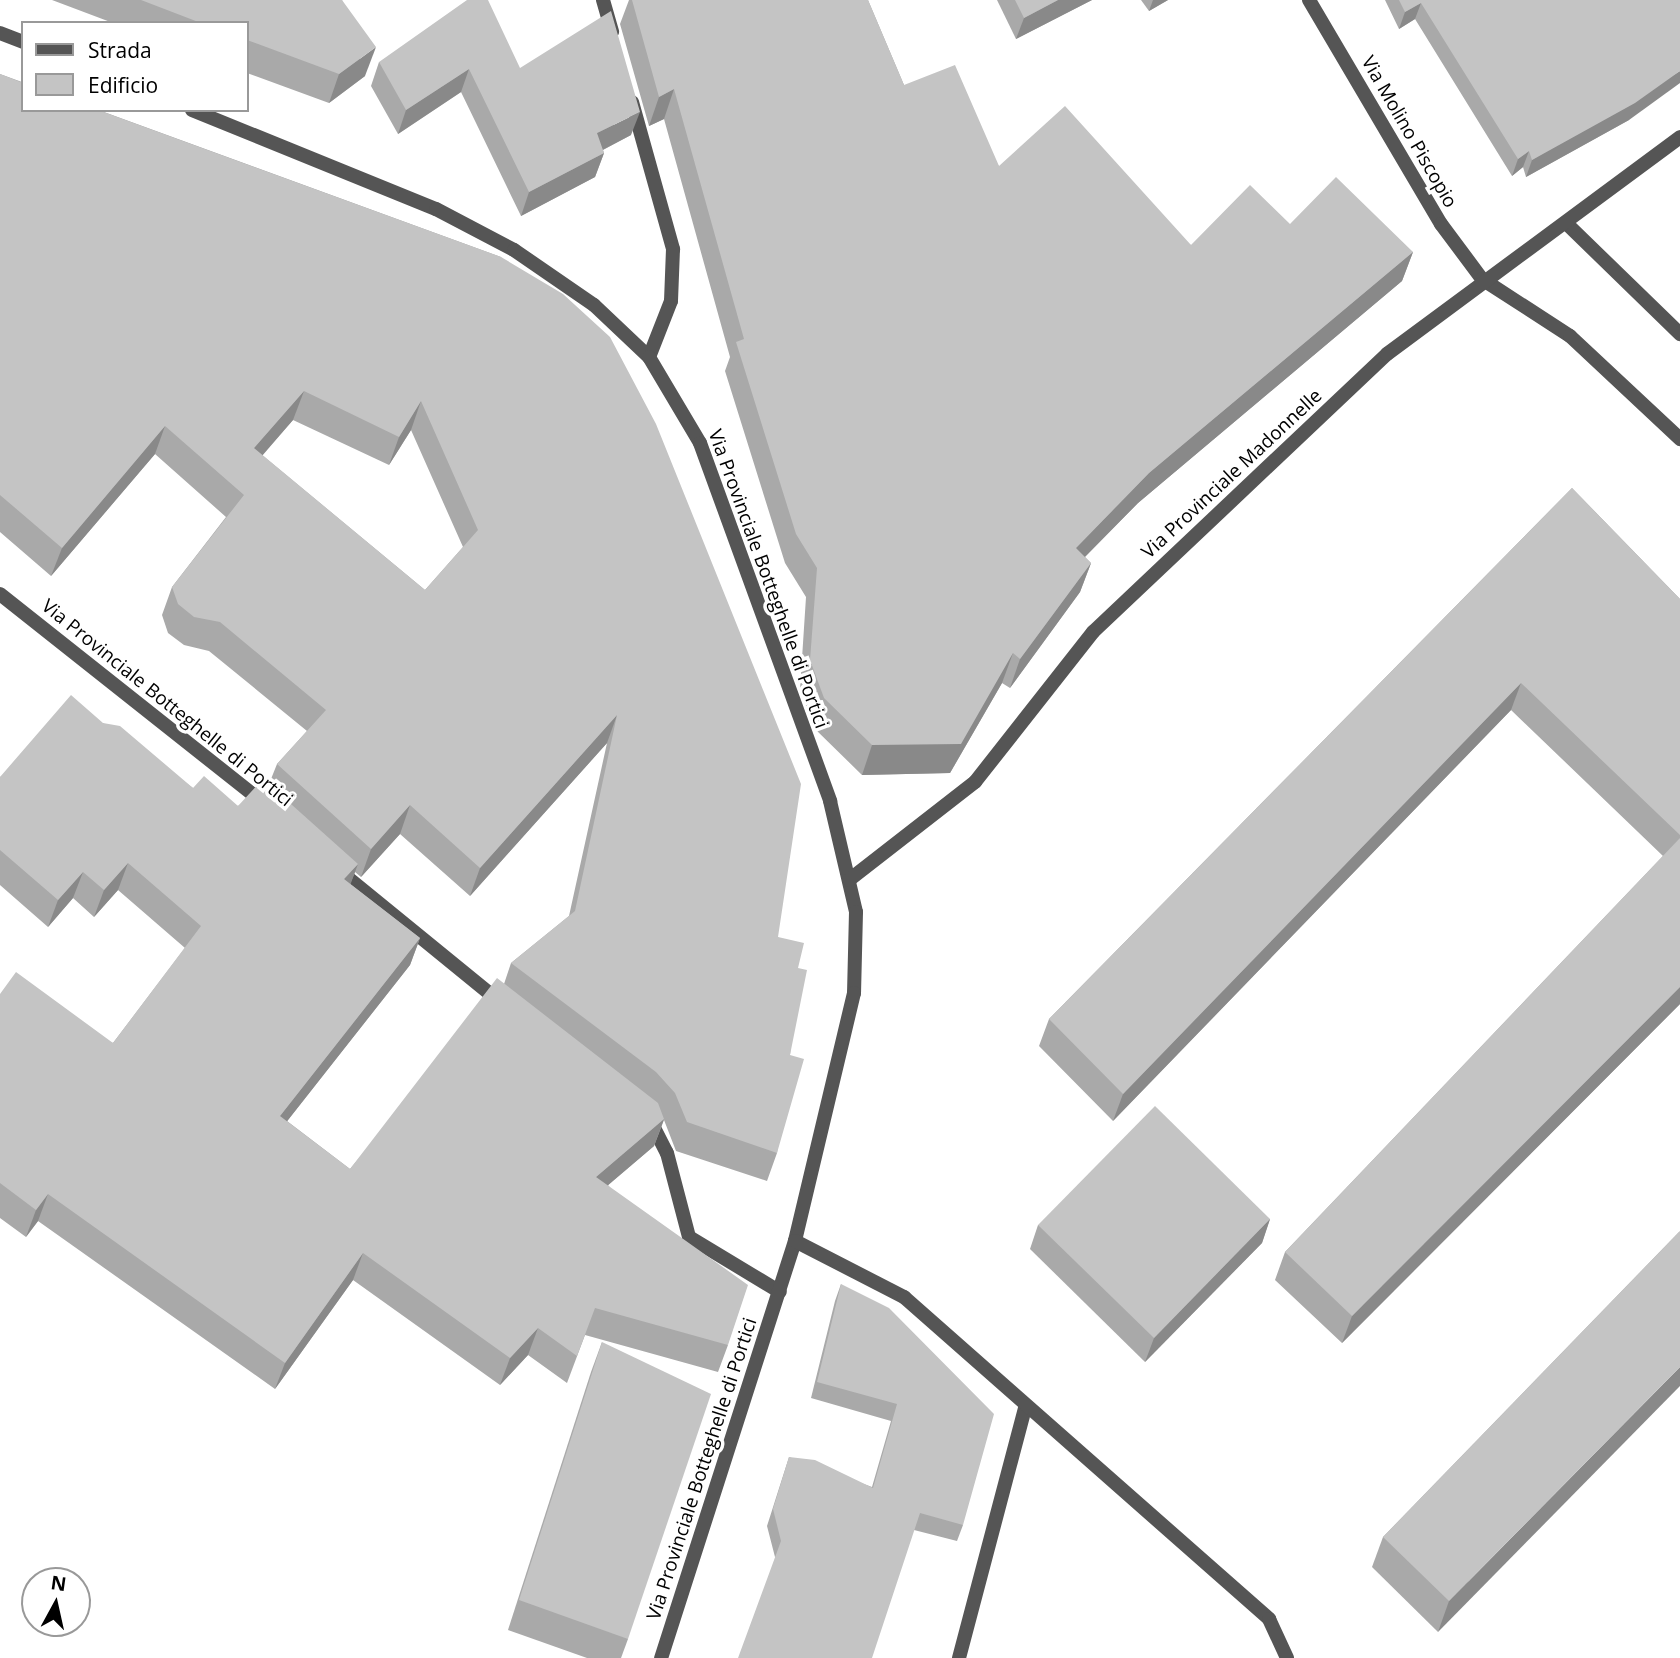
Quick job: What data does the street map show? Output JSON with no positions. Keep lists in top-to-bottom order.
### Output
{
  "streets": {
    "street": ["Via Molino Piscopio", "Via Provinciale Madonnelle", "Via Provinciale Botteghelle di Portici"]
  },
  "crossings": [
    ["Via Molino Piscopio", "Via Provinciale Madonnelle"],
    ["Via Provinciale Madonnelle", "Via Provinciale Botteghelle di Portici"]
  ],
  "legend": ["Strada", "Edificio"],
  "north": "top"
}
